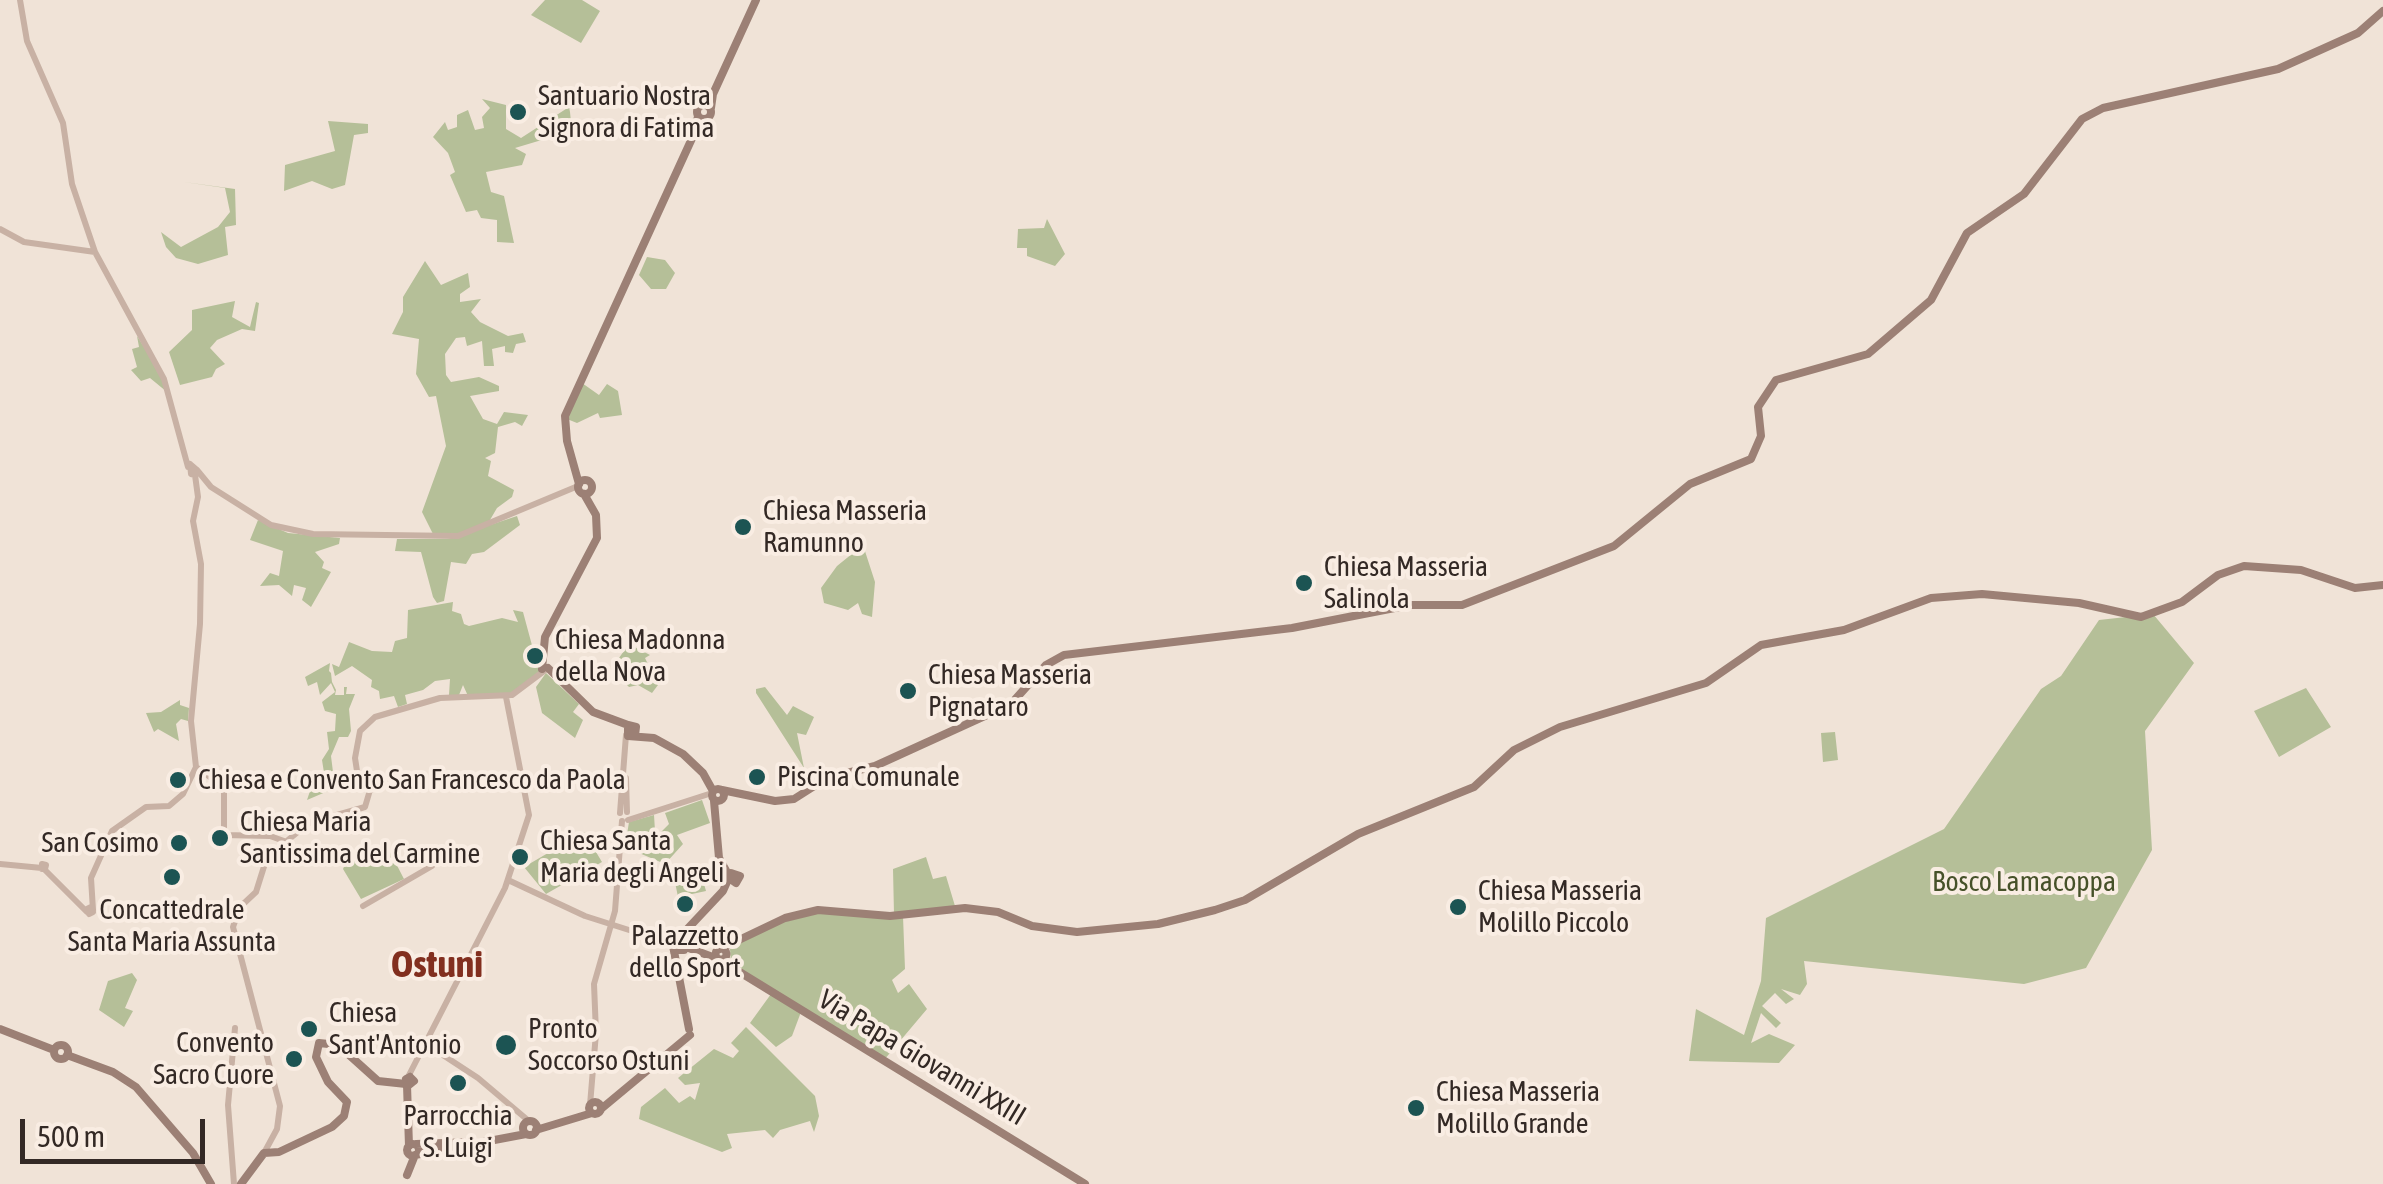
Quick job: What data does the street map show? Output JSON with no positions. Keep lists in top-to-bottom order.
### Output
{
  "streets": {
    "main road": ["Via Papa Giovanni XXIII"]
  },
  "districts": ["Ostuni"],
  "parks": ["Bosco Lamacoppa"],
  "places": [
    "Santuario Nostra Signora di Fatima",
    "Chiesa Masseria Ramunno",
    "Chiesa Masseria Salinola",
    "Chiesa Madonna della Nova",
    "Chiesa Masseria Pignataro",
    "Piscina Comunale",
    "Chiesa e Convento San Francesco da Paola",
    "Chiesa Maria Santissima del Carmine",
    "San Cosimo",
    "Chiesa Santa Maria degli Angeli",
    "Concattedrale Santa Maria Assunta",
    "Palazzetto dello Sport",
    "Chiesa Masseria Molillo Piccolo",
    "Chiesa Sant'Antonio",
    "Pronto Soccorso Ostuni",
    "Convento Sacro Cuore",
    "Parrocchia S. Luigi",
    "Chiesa Masseria Molillo Grande"
  ],
  "scale_bar": "500 m"
}
